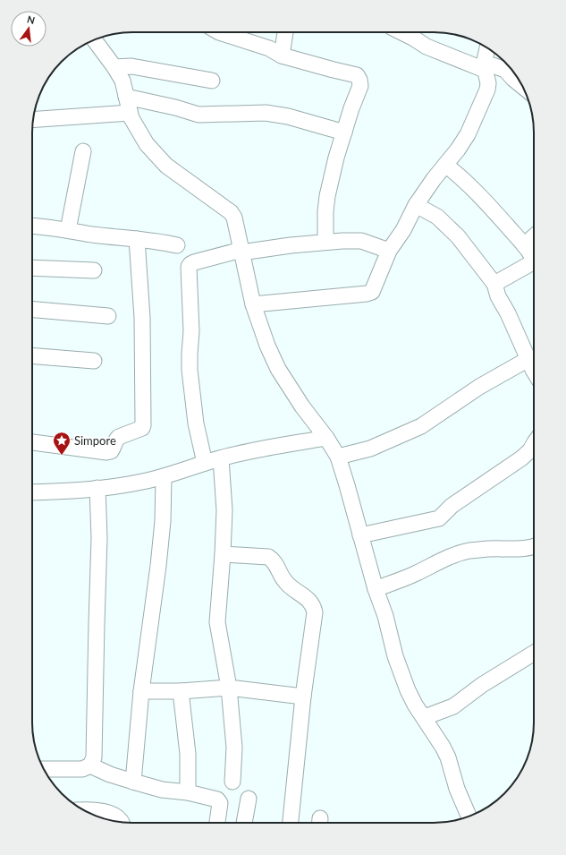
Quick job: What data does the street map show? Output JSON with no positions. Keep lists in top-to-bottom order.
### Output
{
  "places": {
    "place": ["Simpore"]
  },
  "north": "top"
}
